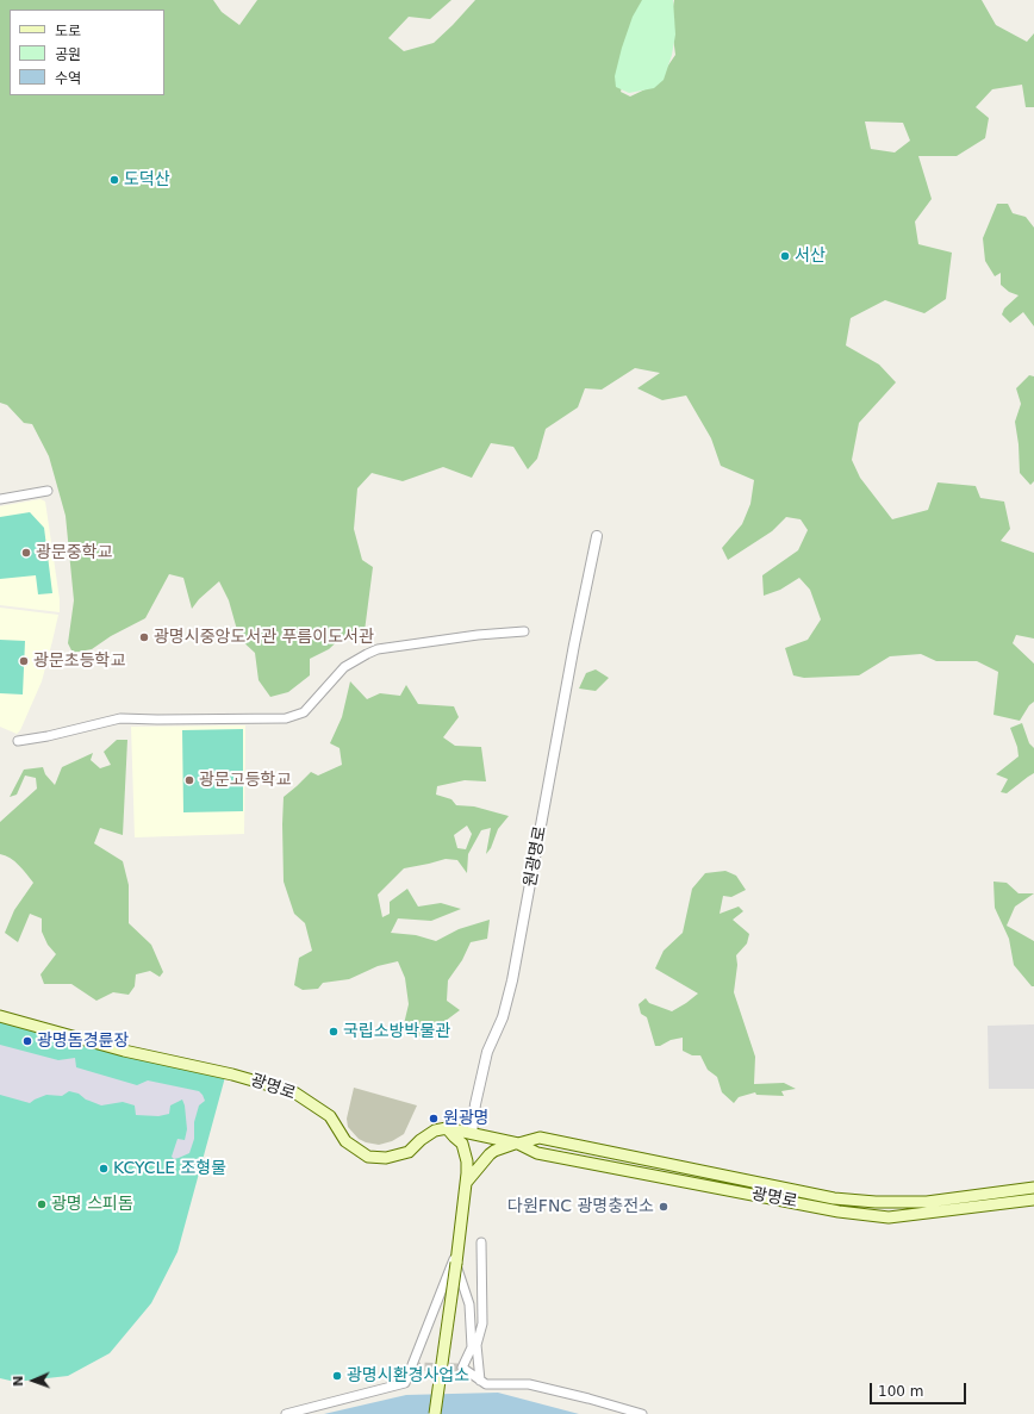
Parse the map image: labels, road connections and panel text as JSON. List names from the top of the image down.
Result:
{
  "streets": {
    "main road": ["원광명로", "광명로"]
  },
  "crossings": [
    ["원광명로", "광명로"]
  ],
  "places": [
    "도덕산",
    "서산",
    "광문중학교",
    "광명시중앙도서관 푸름이도서관",
    "광문초등학교",
    "광문고등학교",
    "국립소방박물관",
    "광명돔경륜장",
    "원광명",
    "KCYCLE 조형물",
    "광명 스피돔",
    "다원FNC 광명충전소",
    "광명시환경사업소"
  ],
  "legend": ["도로", "공원", "수역"],
  "scale_bar": "100 m",
  "north": "left"
}
